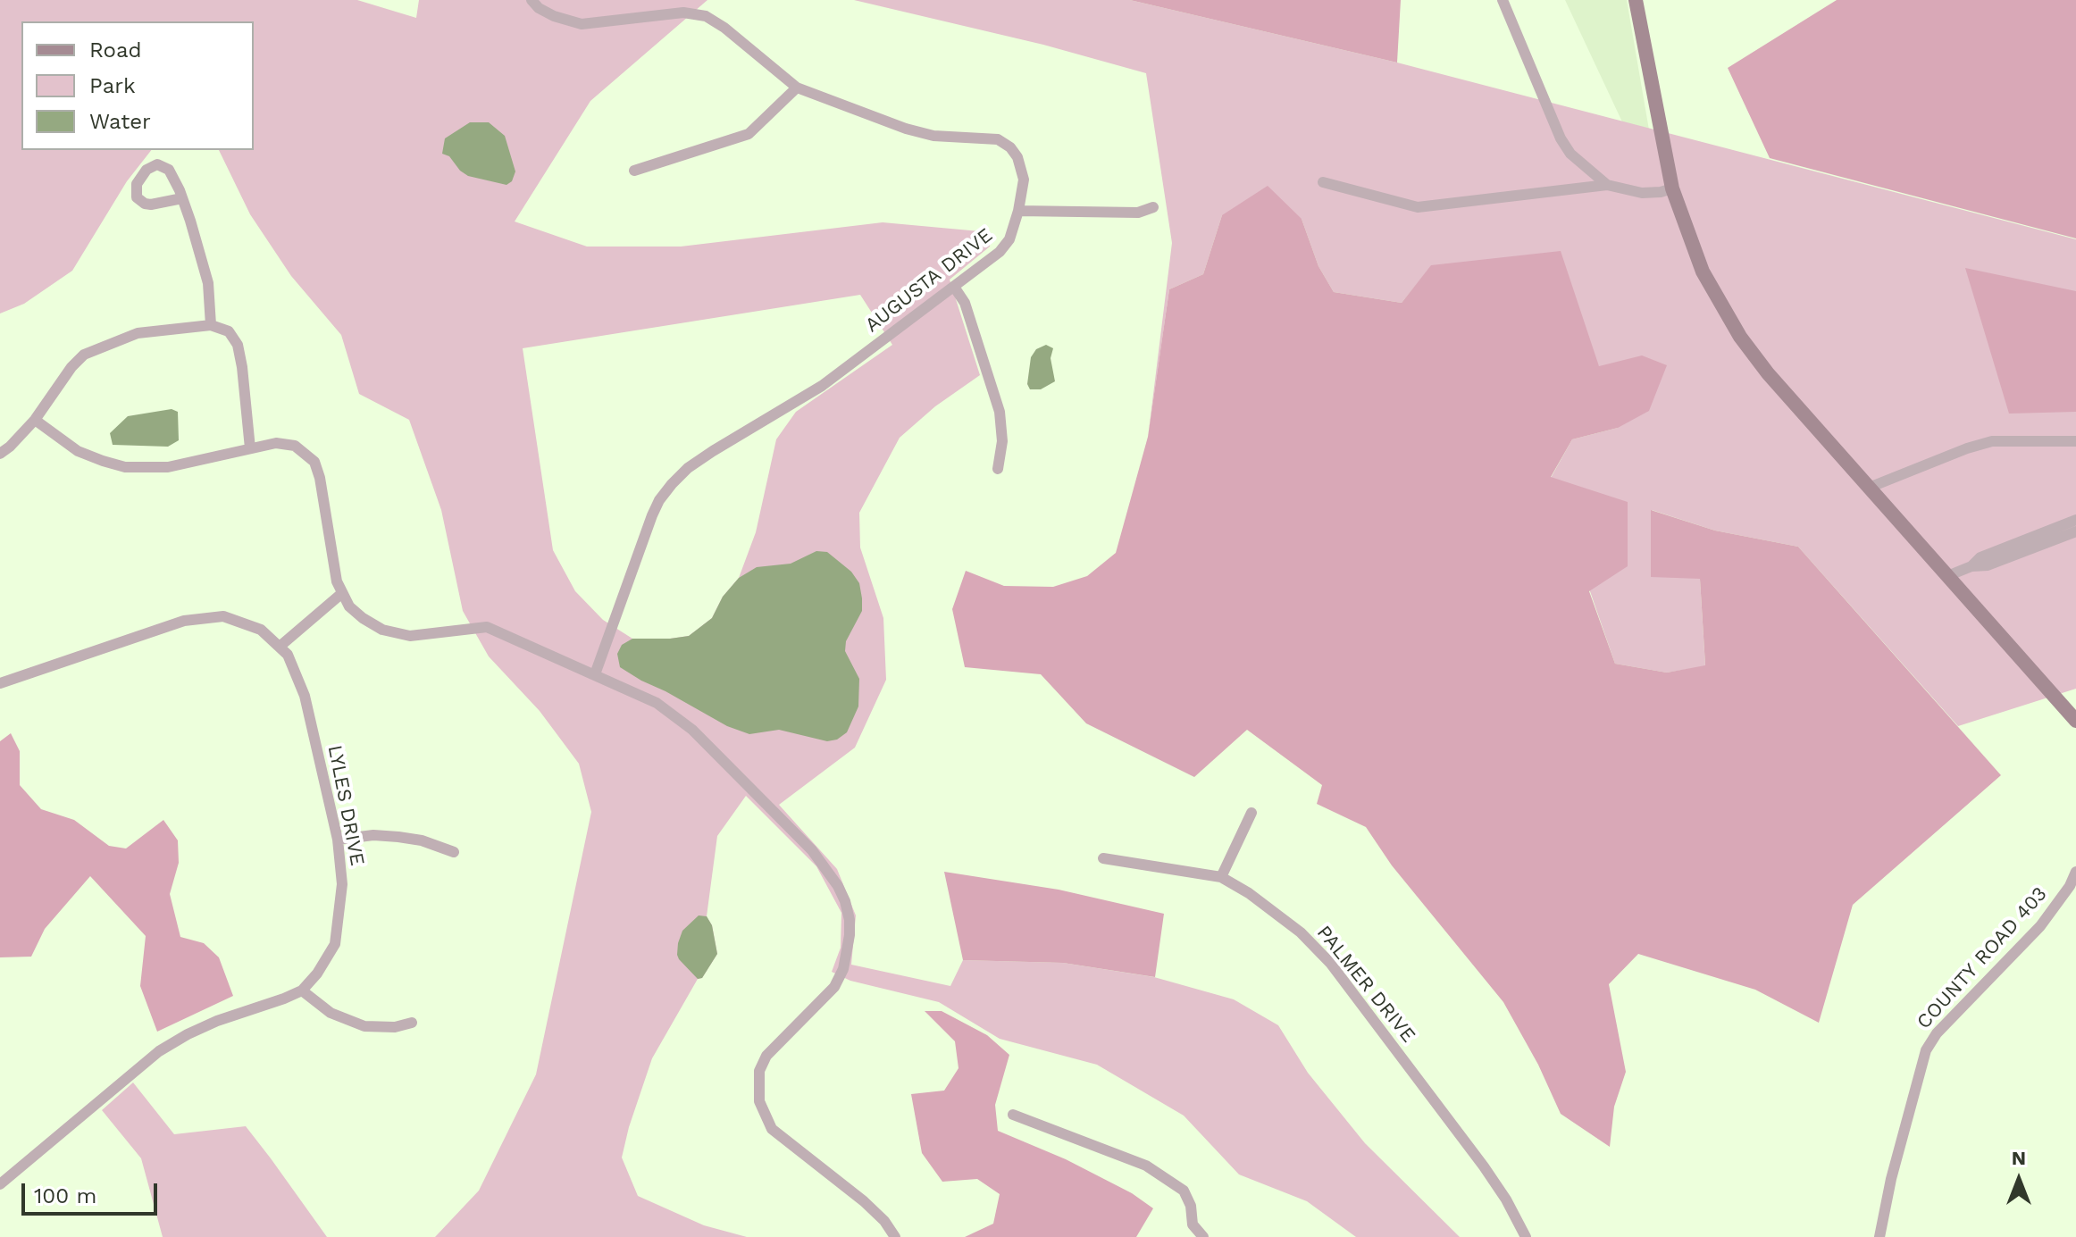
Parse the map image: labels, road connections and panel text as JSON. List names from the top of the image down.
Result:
{
  "streets": {
    "street": [
      "AUGUSTA DRIVE",
      "LYLES DRIVE",
      "COUNTY ROAD 403",
      "PALMER DRIVE"
    ]
  },
  "legend": ["Road", "Park", "Water"],
  "scale_bar": "100 m",
  "north": "top"
}
